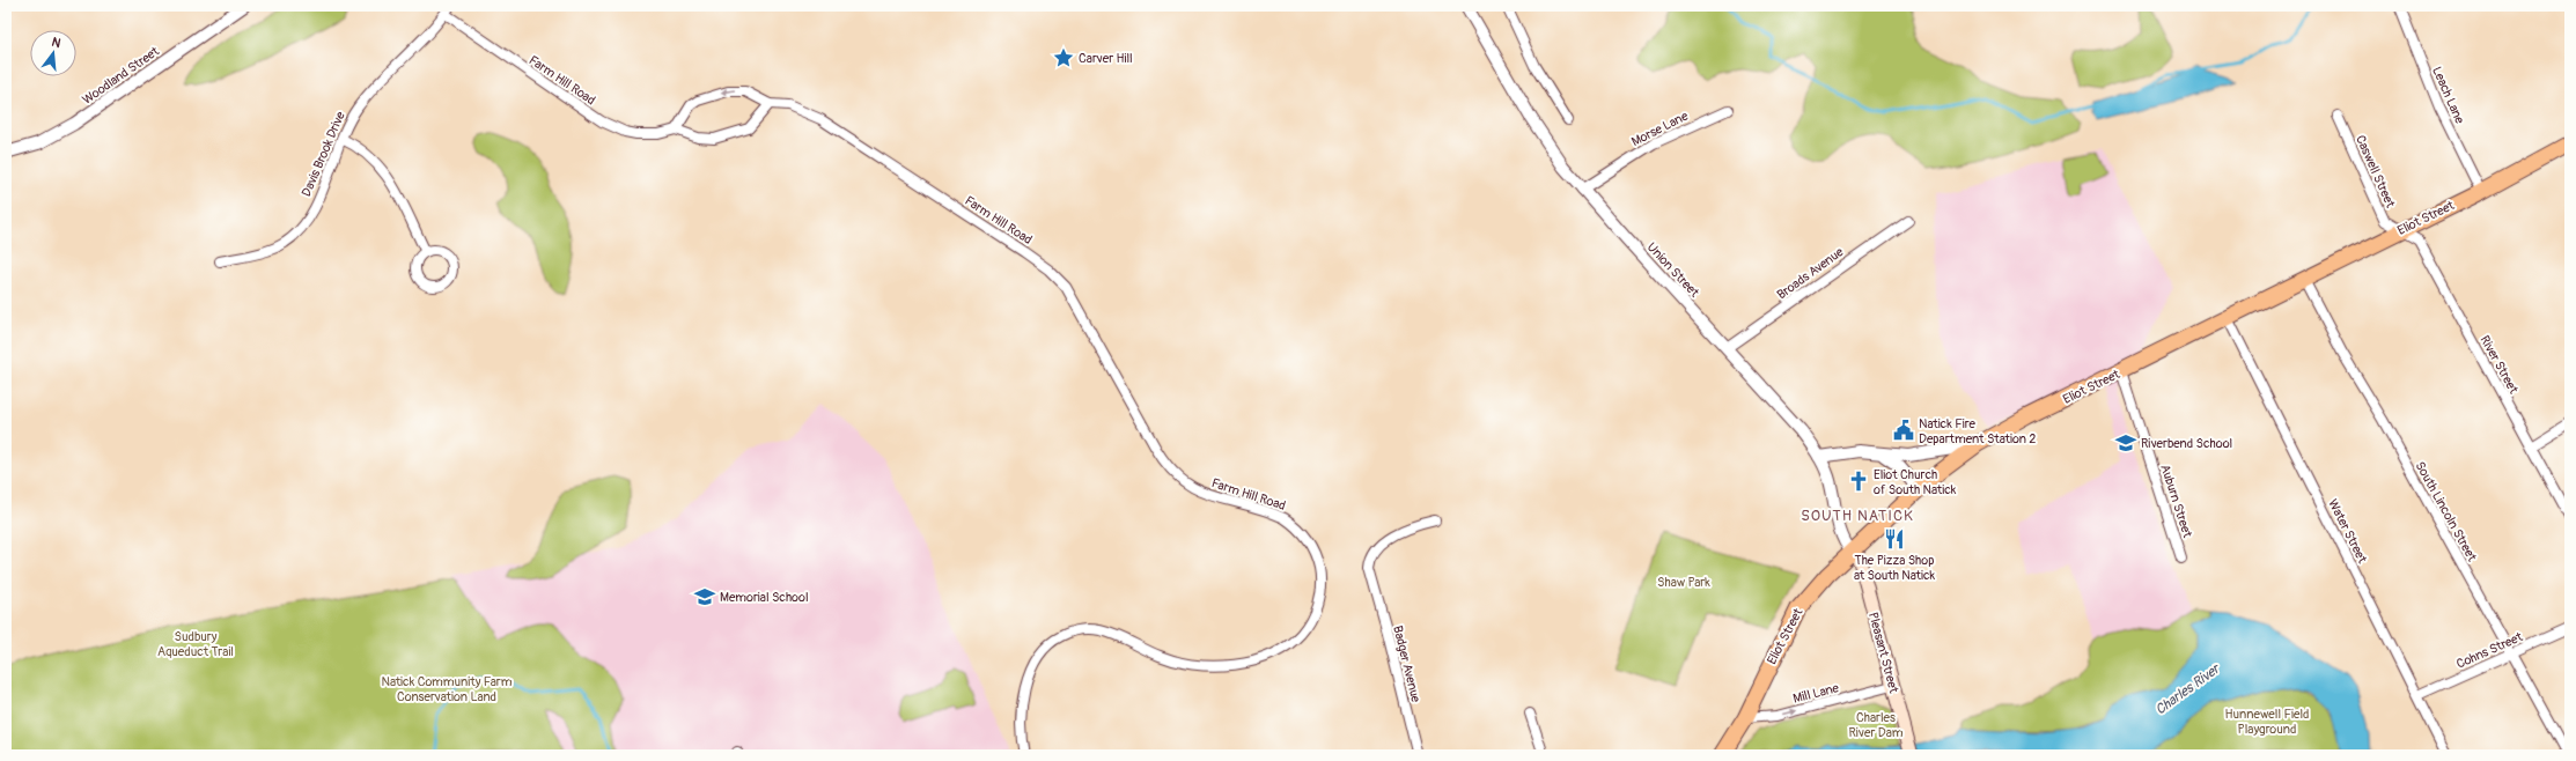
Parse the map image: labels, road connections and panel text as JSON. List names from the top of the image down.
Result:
{
  "streets": {
    "main road": ["Eliot Street", "Pleasant Street"],
    "street": [
      "Woodland Street",
      "Farm Hill Road",
      "Leach Lane",
      "Morse Lane",
      "Davis Brook Drive",
      "Caswell Street",
      "Union Street",
      "Broads Avenue",
      "River Street",
      "Auburn Street",
      "South Lincoln Street",
      "Water Street",
      "Cohns Street",
      "Badger Avenue",
      "Mill Lane"
    ]
  },
  "crossings": [
    ["Farm Hill Road", "Davis Brook Drive"],
    ["Leach Lane", "Eliot Street"],
    ["Morse Lane", "Union Street"],
    ["Caswell Street", "Eliot Street"],
    ["Caswell Street", "River Street"],
    ["Eliot Street", "Union Street"],
    ["Eliot Street", "River Street"],
    ["Eliot Street", "Auburn Street"],
    ["Eliot Street", "South Lincoln Street"],
    ["Eliot Street", "Water Street"],
    ["Eliot Street", "Pleasant Street"],
    ["Eliot Street", "Mill Lane"],
    ["Union Street", "Broads Avenue"],
    ["Union Street", "Pleasant Street"],
    ["South Lincoln Street", "Cohns Street"],
    ["Water Street", "Cohns Street"],
    ["Pleasant Street", "Mill Lane"]
  ],
  "one_way": ["Mill Lane"],
  "districts": ["SOUTH NATICK"],
  "water": ["Charles River"],
  "parks": [
    "Shaw Park",
    "Sudbury Aqueduct Trail",
    "Natick Community Farm Conservation Land",
    "Hunnewell Field Playground",
    "Charles River Dam"
  ],
  "places": {
    "place": ["Carver Hill"],
    "public building": ["Natick Fire Department Station 2"],
    "school or university": ["Riverbend School", "Memorial School"],
    "church": ["Eliot Church of South Natick"],
    "restaurant": ["The Pizza Shop at South Natick"]
  },
  "north": "top"
}
